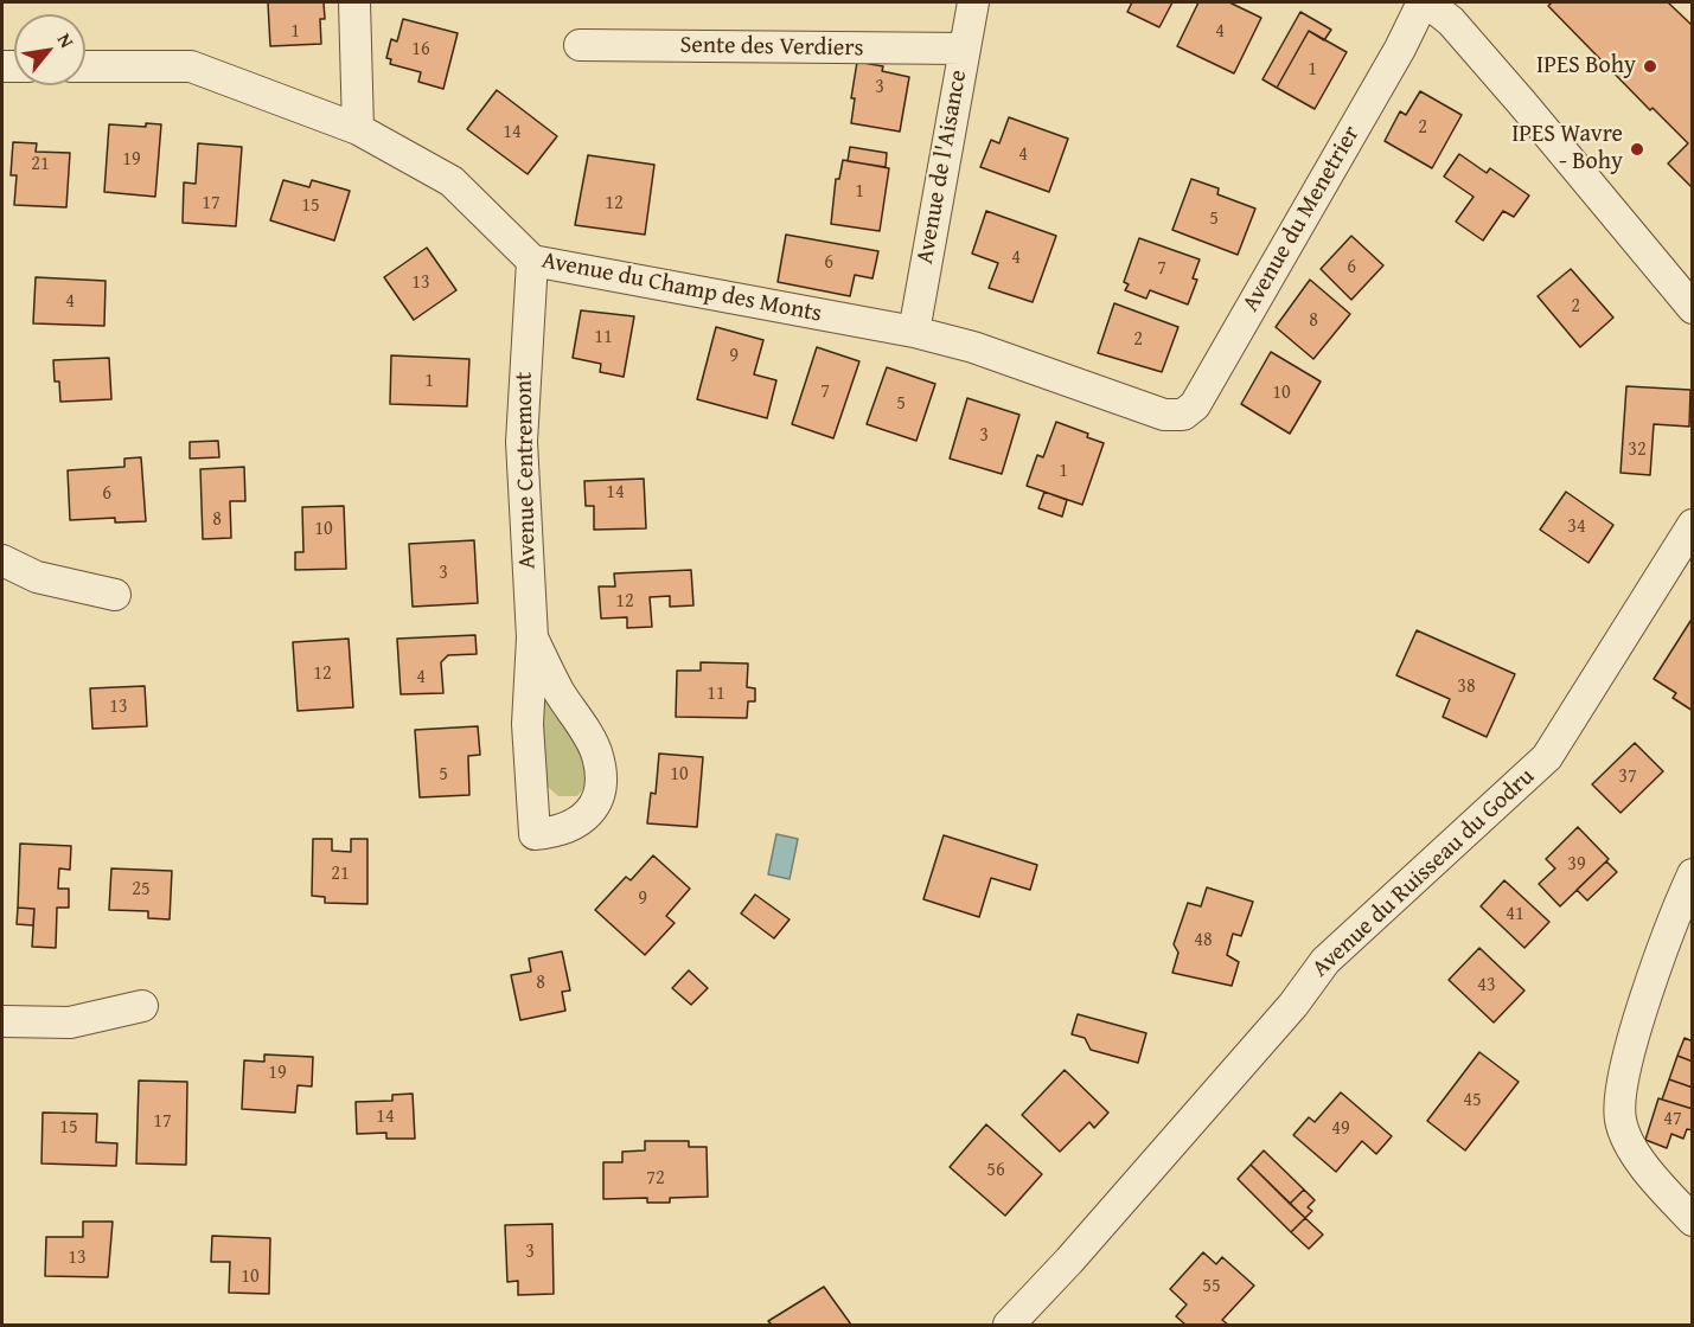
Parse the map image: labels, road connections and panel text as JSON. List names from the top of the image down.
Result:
{
  "streets": {
    "street": [
      "Sente des Verdiers",
      "Avenue de l'Aisance",
      "Avenue du Menetrier",
      "Avenue du Champ des Monts",
      "Avenue Centremont",
      "Avenue du Ruisseau du Godru"
    ]
  },
  "crossings": [
    ["Sente des Verdiers", "Avenue de l'Aisance"],
    ["Avenue de l'Aisance", "Avenue du Champ des Monts"],
    ["Avenue du Menetrier", "Avenue du Champ des Monts"],
    ["Avenue du Champ des Monts", "Avenue Centremont"]
  ],
  "places": ["IPES Bohy", "IPES Wavre - Bohy"],
  "house_numbers": [
    "1",
    "4",
    "16",
    "1",
    "3",
    "2",
    "14",
    "4",
    "19",
    "21",
    "1",
    "17",
    "12",
    "15",
    "5",
    "4",
    "6",
    "6",
    "7",
    "13",
    "4",
    "2",
    "8",
    "11",
    "2",
    "9",
    "1",
    "7",
    "10",
    "5",
    "3",
    "32",
    "1",
    "14",
    "6",
    "8",
    "34",
    "10",
    "3",
    "12",
    "12",
    "4",
    "38",
    "11",
    "13",
    "5",
    "10",
    "37",
    "39",
    "21",
    "25",
    "9",
    "41",
    "48",
    "8",
    "43",
    "19",
    "45",
    "14",
    "47",
    "17",
    "15",
    "49",
    "56",
    "72",
    "3",
    "13",
    "10",
    "55"
  ],
  "north": "top right"
}
